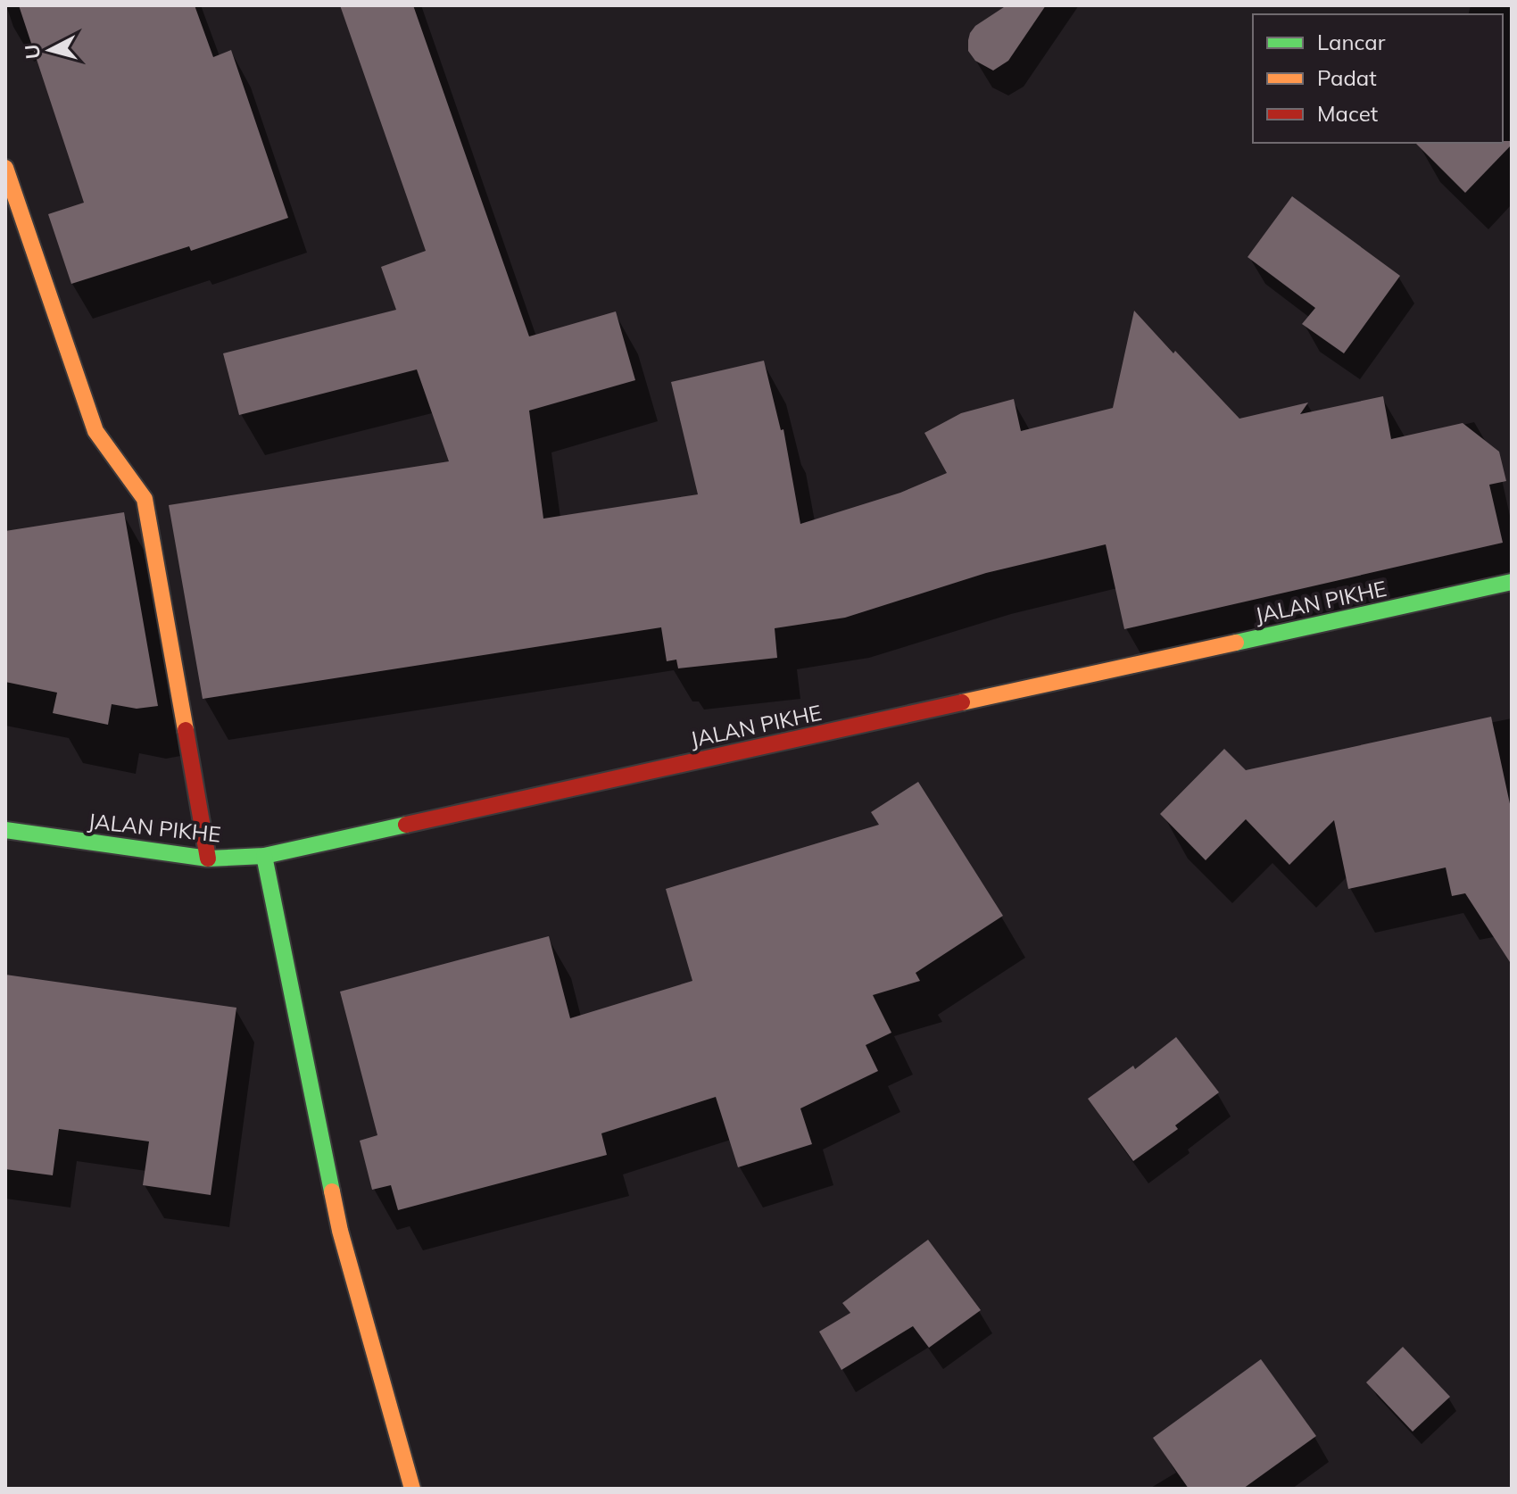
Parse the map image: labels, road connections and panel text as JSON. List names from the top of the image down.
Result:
{
  "streets": {
    "main road": ["JALAN PIKHE"]
  },
  "legend": ["Lancar", "Padat", "Macet"],
  "north": "left"
}
